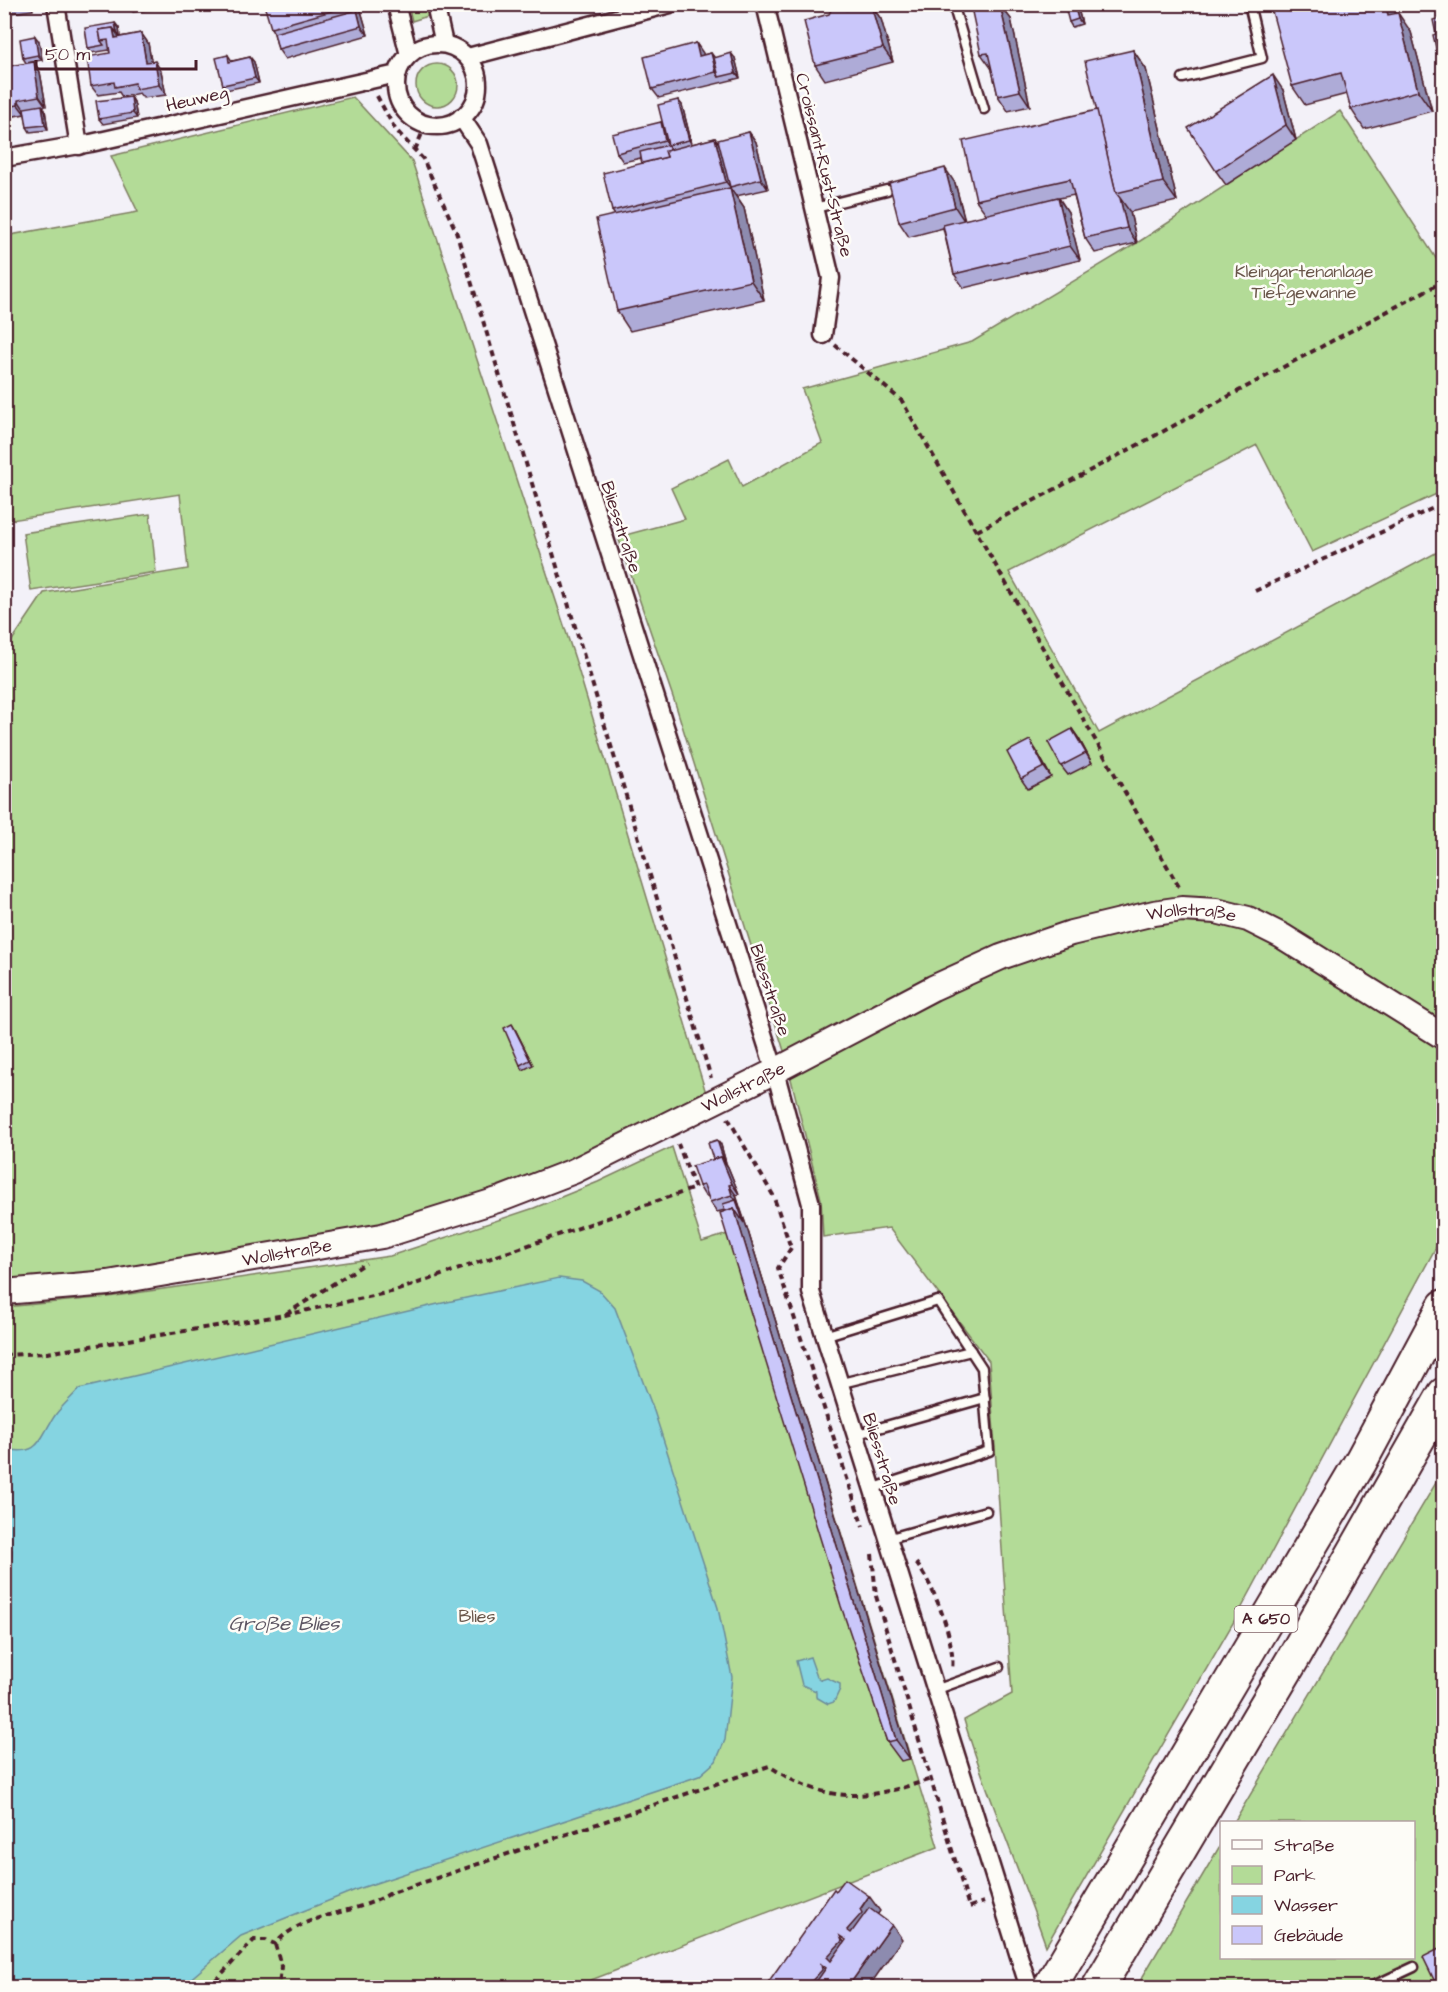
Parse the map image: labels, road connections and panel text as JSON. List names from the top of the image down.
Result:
{
  "streets": {
    "highway": ["A 650"],
    "street": [
      "Heuweg",
      "Croissant-Rust-Straße",
      "Bliesstraße",
      "Wollstraße"
    ]
  },
  "crossings": [
    ["Heuweg", "Bliesstraße"],
    ["Bliesstraße", "Wollstraße"]
  ],
  "water": ["Große Blies"],
  "parks": ["Kleingartenanlage Tiefgewanne", "Blies"],
  "legend": [
    "Straße",
    "Park",
    "Wasser",
    "Gebäude"
  ],
  "scale_bar": "50 m"
}
